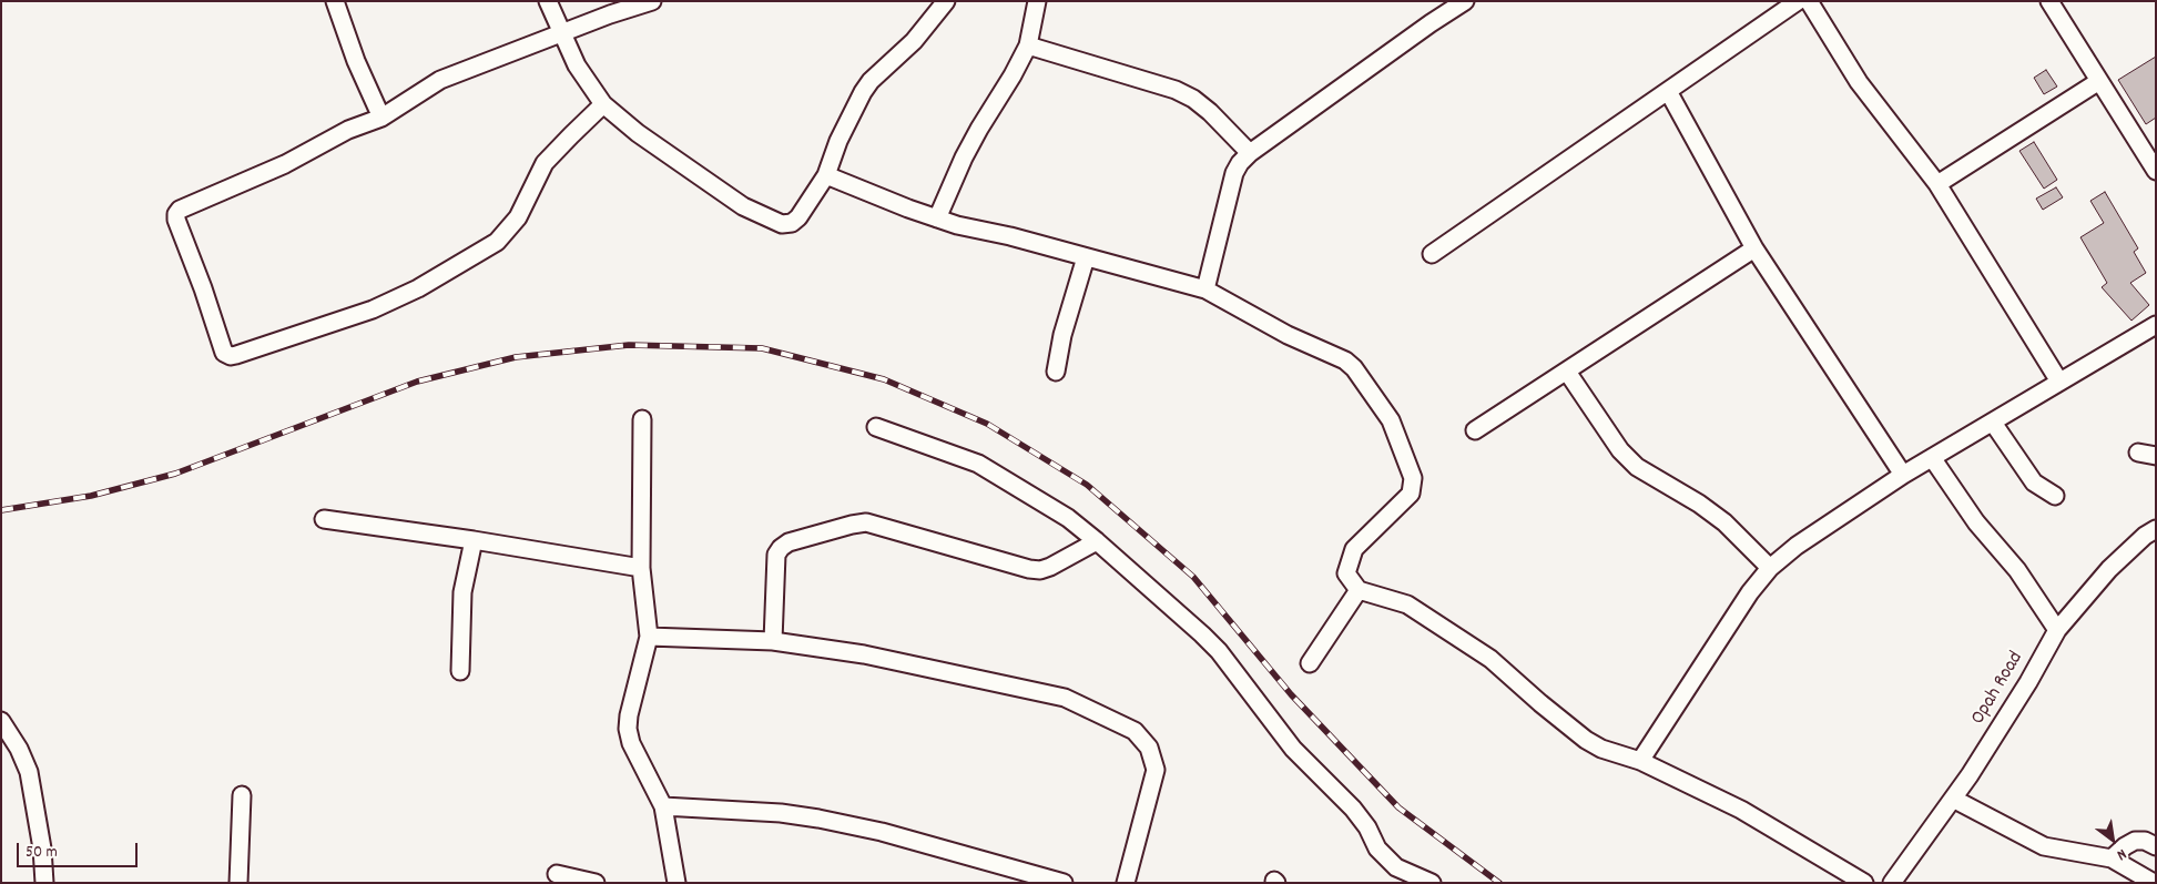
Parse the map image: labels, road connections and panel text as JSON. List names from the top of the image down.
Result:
{
  "streets": {
    "street": ["Opah Road"]
  },
  "scale_bar": "50 m",
  "north": "bottom right"
}
